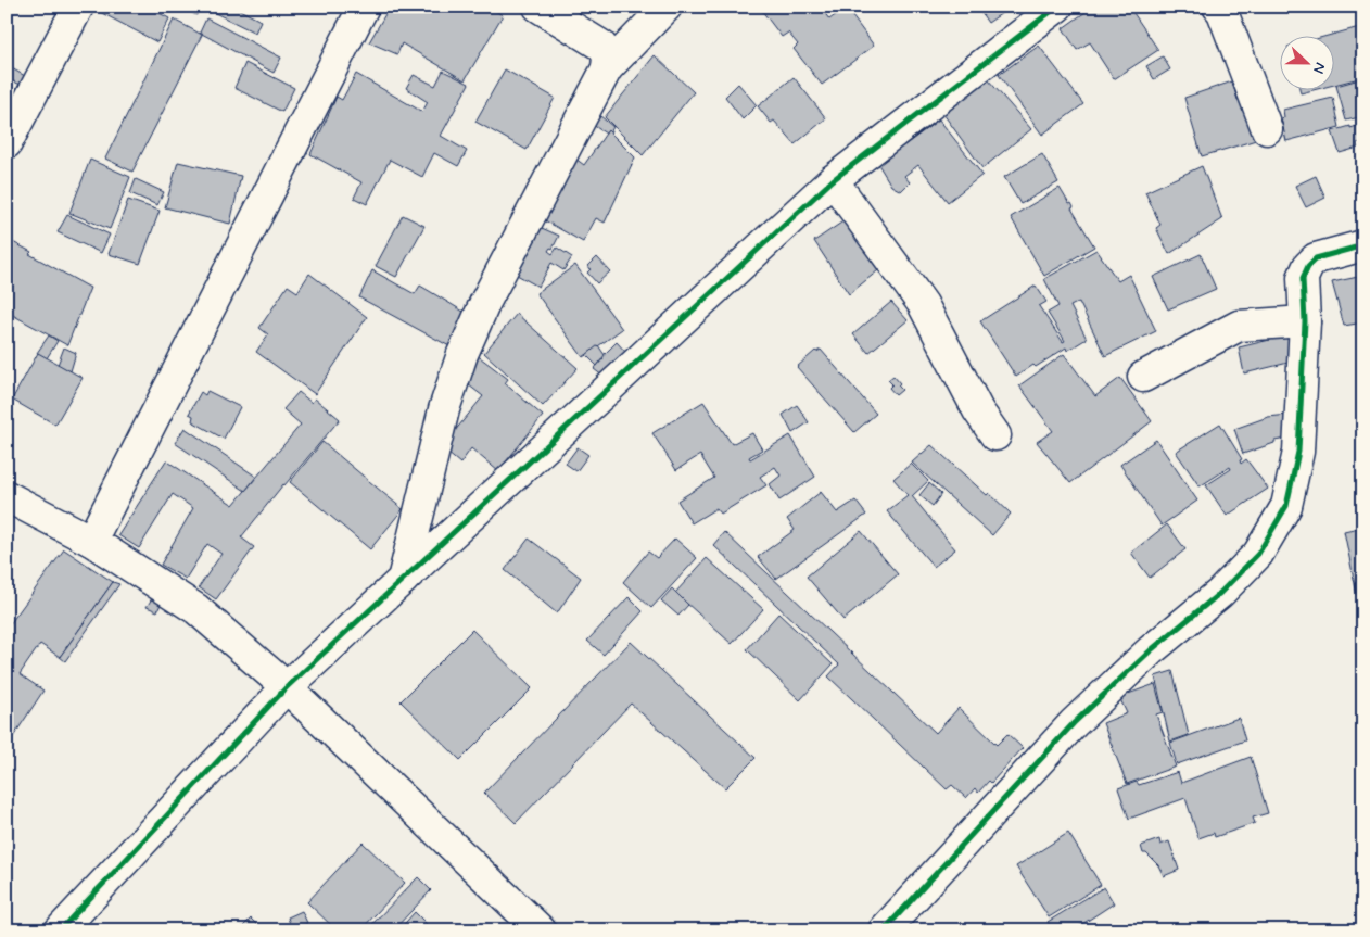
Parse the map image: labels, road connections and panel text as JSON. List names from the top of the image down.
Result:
{
  "north": "right"
}
